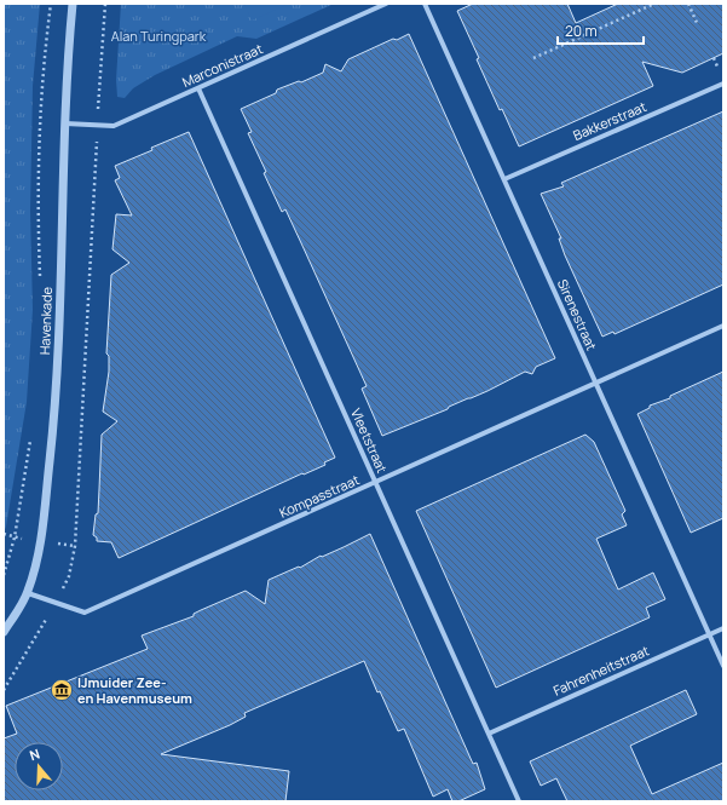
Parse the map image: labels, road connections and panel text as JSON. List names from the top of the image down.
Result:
{
  "streets": {
    "street": [
      "Marconistraat",
      "Bakkerstraat",
      "Sirenestraat",
      "Havenkade",
      "Vleetstraat",
      "Kompasstraat",
      "Fahrenheitstraat"
    ]
  },
  "crossings": [
    ["Marconistraat", "Havenkade"],
    ["Marconistraat", "Vleetstraat"],
    ["Bakkerstraat", "Sirenestraat"],
    ["Sirenestraat", "Kompasstraat"],
    ["Sirenestraat", "Fahrenheitstraat"],
    ["Havenkade", "Kompasstraat"],
    ["Vleetstraat", "Kompasstraat"],
    ["Vleetstraat", "Fahrenheitstraat"]
  ],
  "parks": ["Alan Turingpark"],
  "places": {
    "museum": ["IJmuider Zee- en Havenmuseum"]
  },
  "scale_bar": "20 m",
  "north": "top"
}
